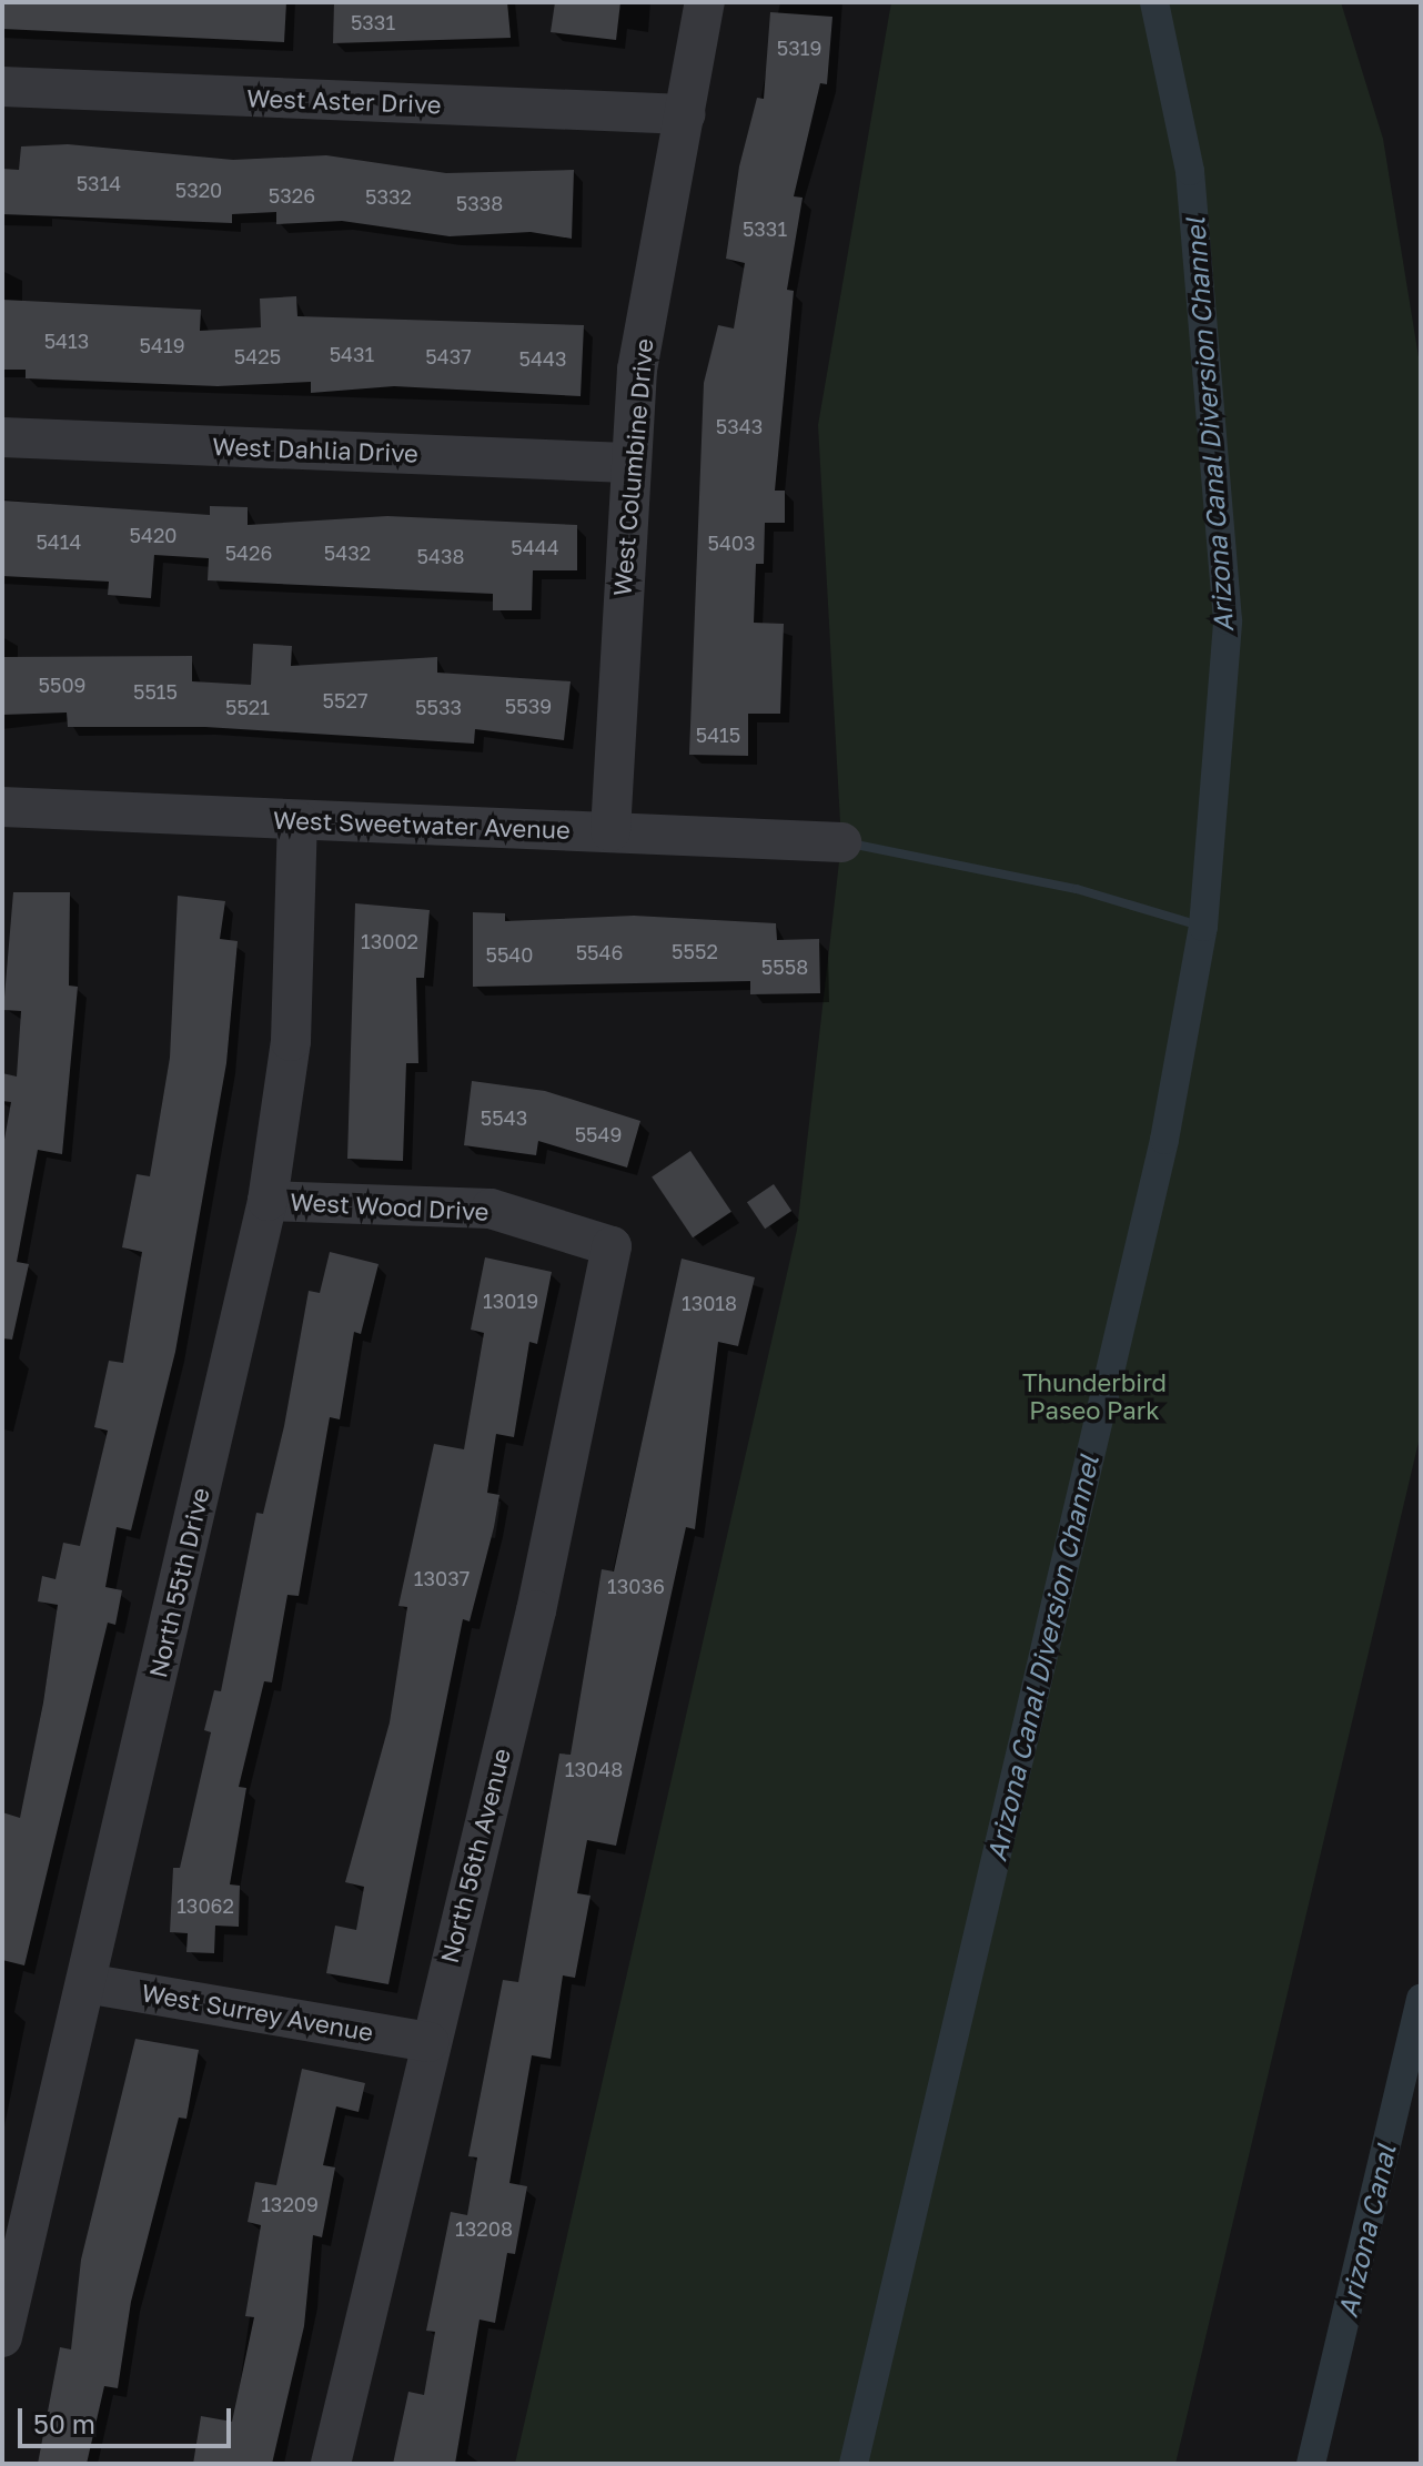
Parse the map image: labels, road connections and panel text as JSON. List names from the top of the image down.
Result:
{
  "streets": {
    "street": [
      "West Aster Drive",
      "West Dahlia Drive",
      "West Columbine Drive",
      "West Sweetwater Avenue",
      "West Wood Drive",
      "North 55th Drive",
      "North 56th Avenue",
      "West Surrey Avenue"
    ]
  },
  "crossings": [
    ["West Aster Drive", "West Columbine Drive"],
    ["West Dahlia Drive", "West Columbine Drive"],
    ["West Columbine Drive", "West Sweetwater Avenue"],
    ["West Sweetwater Avenue", "North 55th Drive"],
    ["West Wood Drive", "North 55th Drive"],
    ["West Wood Drive", "North 56th Avenue"],
    ["North 55th Drive", "West Surrey Avenue"],
    ["North 56th Avenue", "West Surrey Avenue"]
  ],
  "water": ["Arizona Canal Diversion Channel", "Arizona Canal"],
  "parks": ["Thunderbird Paseo Park"],
  "house_numbers": [
    "5331",
    "5319",
    "5314",
    "5320",
    "5326",
    "5332",
    "5338",
    "5331",
    "5413",
    "5419",
    "5431",
    "5425",
    "5437",
    "5443",
    "5343",
    "5420",
    "5414",
    "5403",
    "5444",
    "5426",
    "5432",
    "5438",
    "5509",
    "5515",
    "5527",
    "5539",
    "5521",
    "5533",
    "5415",
    "13002",
    "5552",
    "5546",
    "5540",
    "5558",
    "5543",
    "5549",
    "13019",
    "13018",
    "13037",
    "13036",
    "13048",
    "13062",
    "13209",
    "13208"
  ],
  "scale_bar": "50 m"
}
